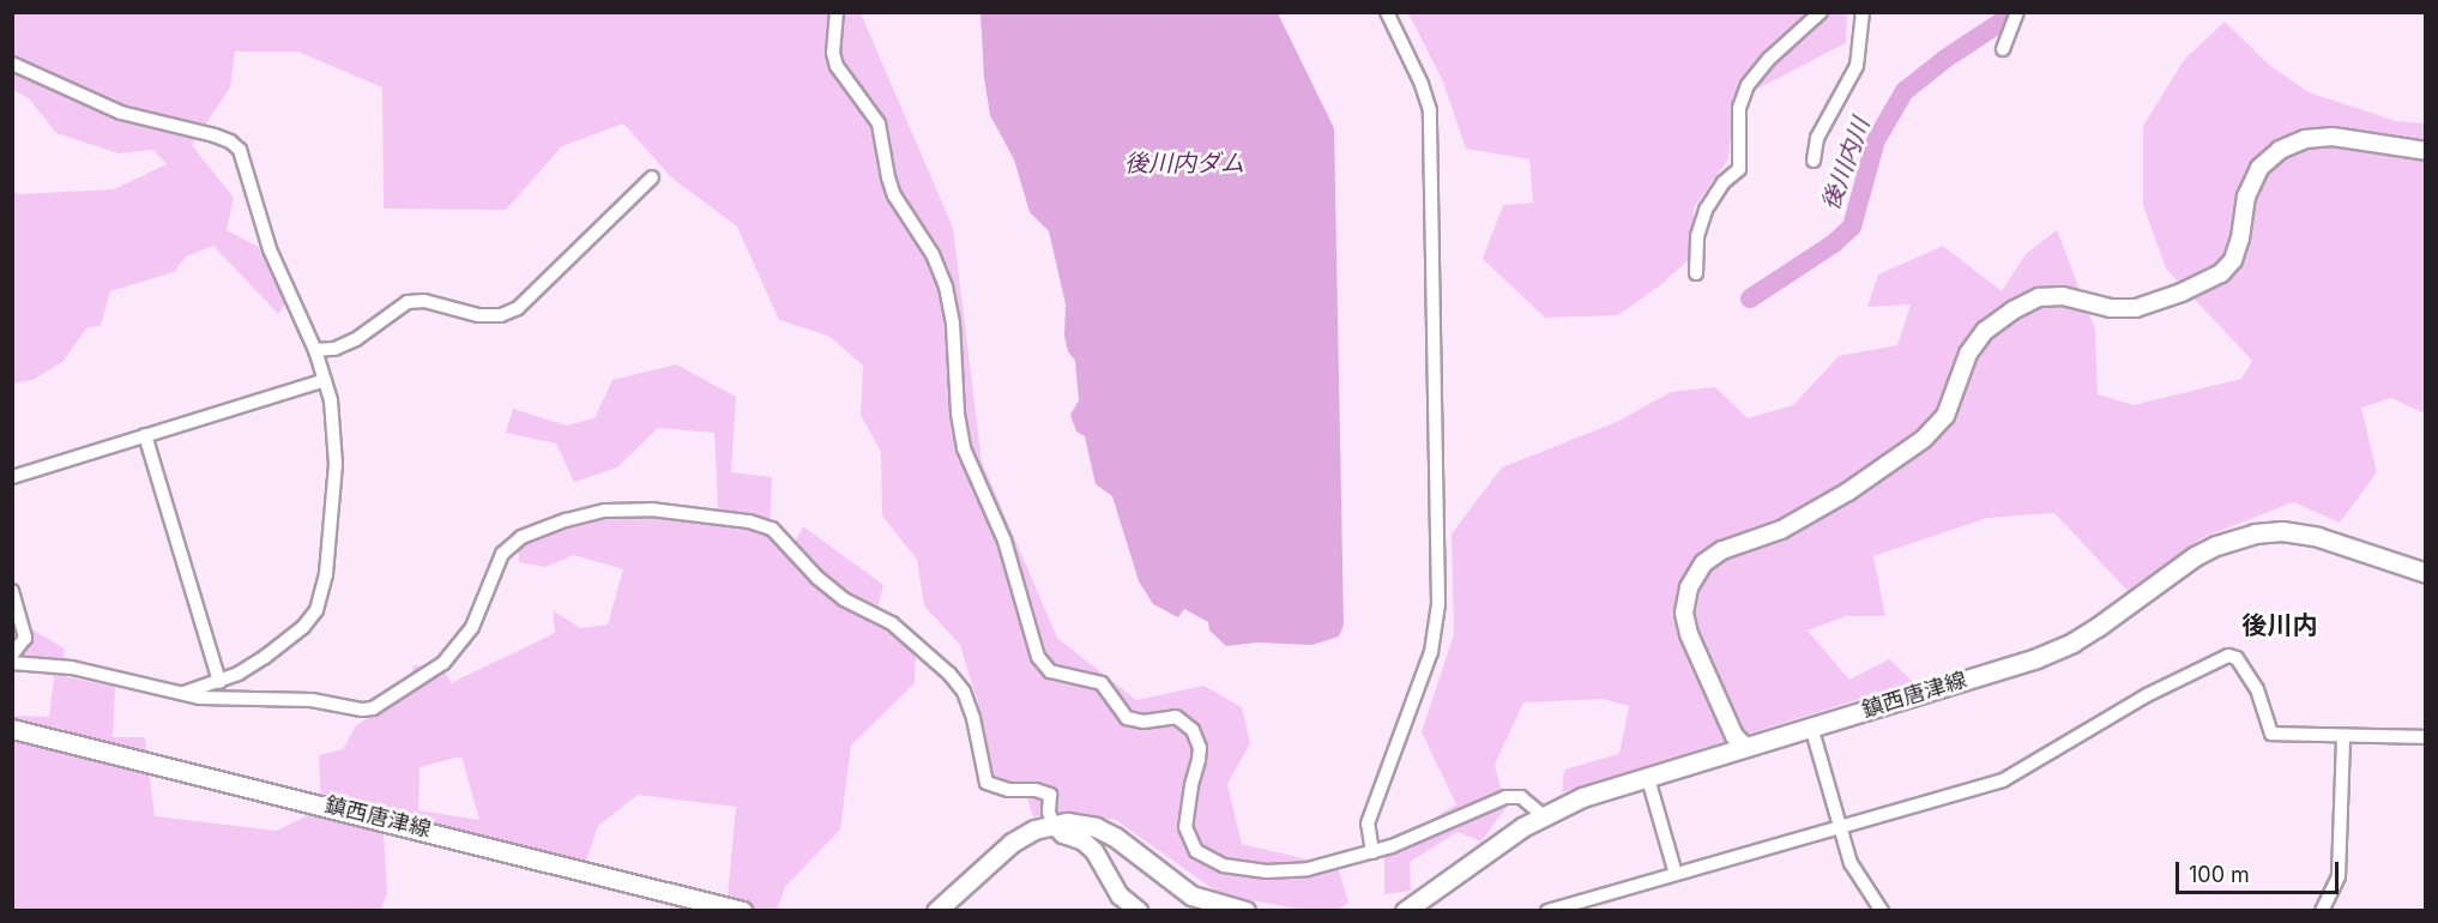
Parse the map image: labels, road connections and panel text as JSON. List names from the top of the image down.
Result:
{
  "streets": {
    "main road": ["鎮西唐津線"]
  },
  "districts": ["後川内"],
  "water": ["後川内ダム", "後川内川"],
  "scale_bar": "100 m"
}
